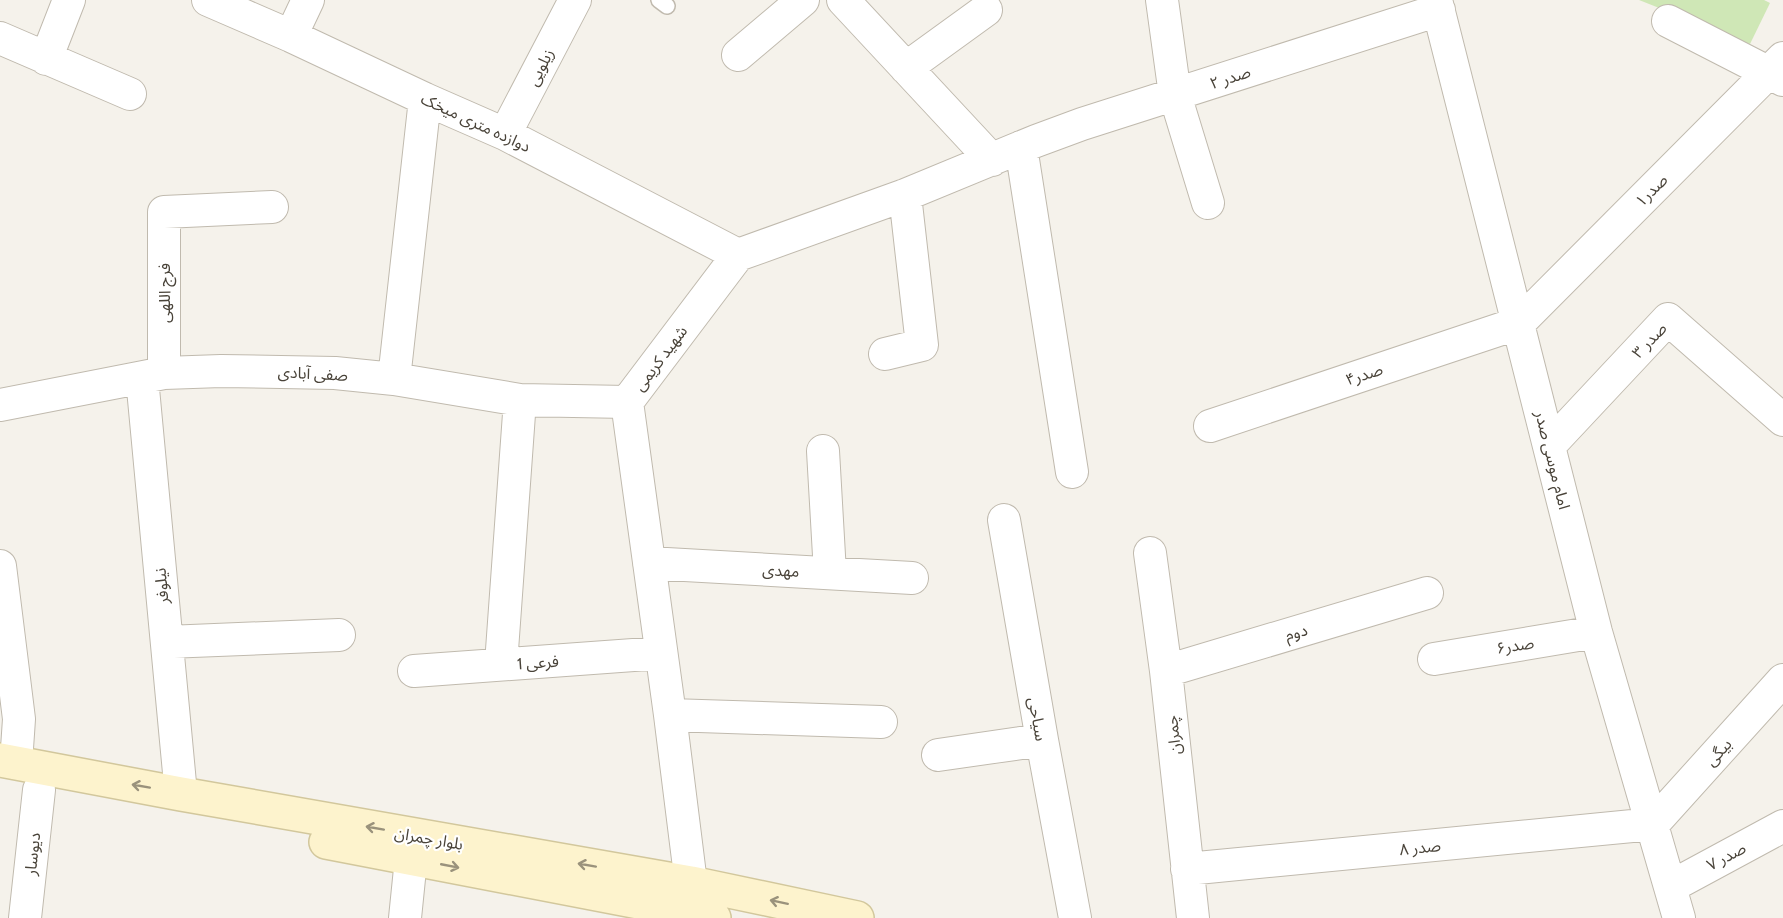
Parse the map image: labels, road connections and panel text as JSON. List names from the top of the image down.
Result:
{
  "streets": {
    "main road": ["بلوار چمران"],
    "street": [
      "زیلویی",
      "صدر ۲",
      "دوازده متری میخک",
      "صدر۱",
      "فرج اللهی",
      "صدر ۳",
      "شهید کریمی",
      "صفی آبادی",
      "صدر۴",
      "امام موسی صدر",
      "مهدی",
      "نیلوفر",
      "دوم",
      "صدر۶",
      "فرعی 1",
      "سیاحی",
      "چمران",
      "بیگی",
      "صدر ۸",
      "دیوسار",
      "صدر ۷"
    ]
  },
  "crossings": [
    ["زیلویی", "دوازده متری میخک"],
    ["صدر ۲", "امام موسی صدر"],
    ["دوازده متری میخک", "شهید کریمی"],
    ["صدر۱", "صدر۴"],
    ["صدر۱", "امام موسی صدر"],
    ["فرج اللهی", "صفی آبادی"],
    ["فرج اللهی", "نیلوفر"],
    ["صدر ۳", "امام موسی صدر"],
    ["شهید کریمی", "صفی آبادی"],
    ["شهید کریمی", "مهدی"],
    ["شهید کریمی", "فرعی 1"],
    ["شهید کریمی", "بلوار چمران"],
    ["صفی آبادی", "نیلوفر"],
    ["صدر۴", "امام موسی صدر"],
    ["امام موسی صدر", "صدر۶"],
    ["امام موسی صدر", "بیگی"],
    ["امام موسی صدر", "صدر ۸"],
    ["امام موسی صدر", "صدر ۷"],
    ["نیلوفر", "بلوار چمران"],
    ["دوم", "چمران"],
    ["چمران", "صدر ۸"],
    ["بیگی", "صدر ۸"],
    ["بلوار چمران", "دیوسار"]
  ]
}
